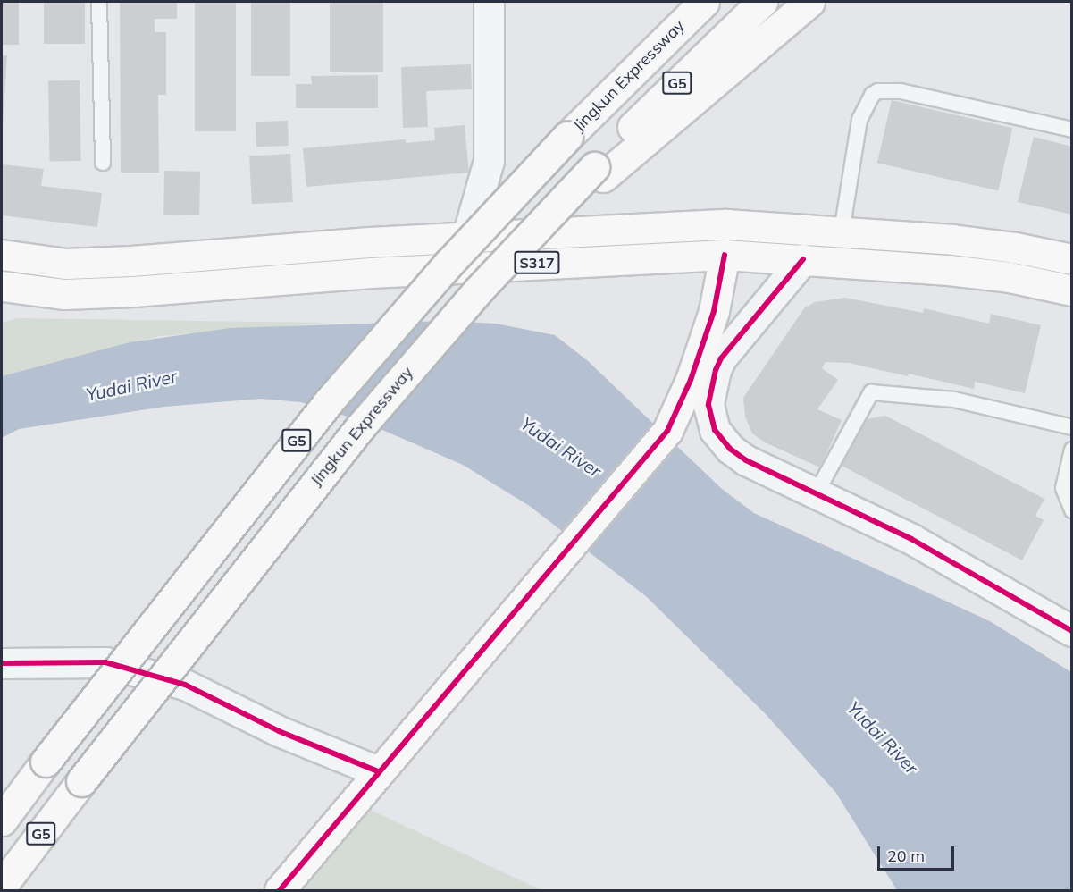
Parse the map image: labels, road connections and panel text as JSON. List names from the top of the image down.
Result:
{
  "streets": {
    "main road": ["Jingkun Expressway", "G5", "S317"]
  },
  "crossings": [
    ["Jingkun Expressway", "G5"]
  ],
  "water": ["Yudai River"],
  "scale_bar": "20 m"
}
